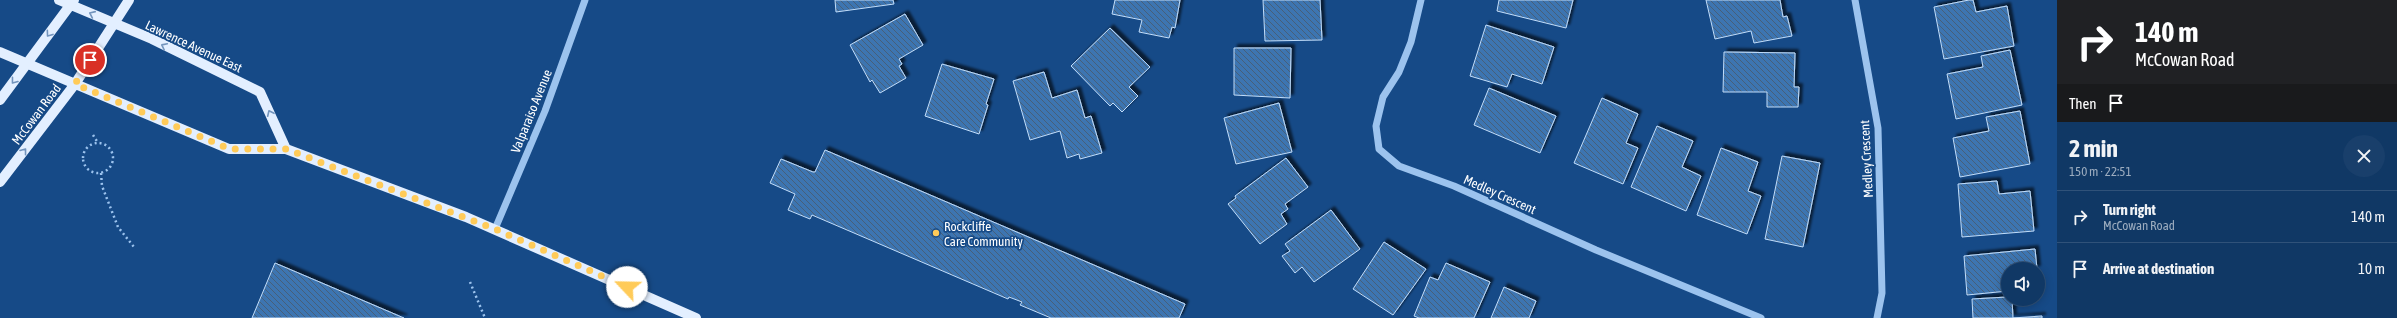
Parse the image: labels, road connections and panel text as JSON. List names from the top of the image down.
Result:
{
  "streets": {
    "main road": ["Lawrence Avenue East", "McCowan Road"],
    "street": ["Valparaiso Avenue", "Medley Crescent"]
  },
  "crossings": [
    ["Lawrence Avenue East", "McCowan Road"]
  ],
  "places": ["Rockcliffe Care Community"],
  "page": {
    "turn": ["140 m", "McCowan Road"],
    "then": "Then",
    "heading": ["2 min", "150 m · 22:51"],
    "list": [
      {
        "name": "Turn right",
        "note": "McCowan Road",
        "value": "140 m"
      },
      {
        "name": "Arrive at destination",
        "value": "10 m"
      }
    ]
  }
}
